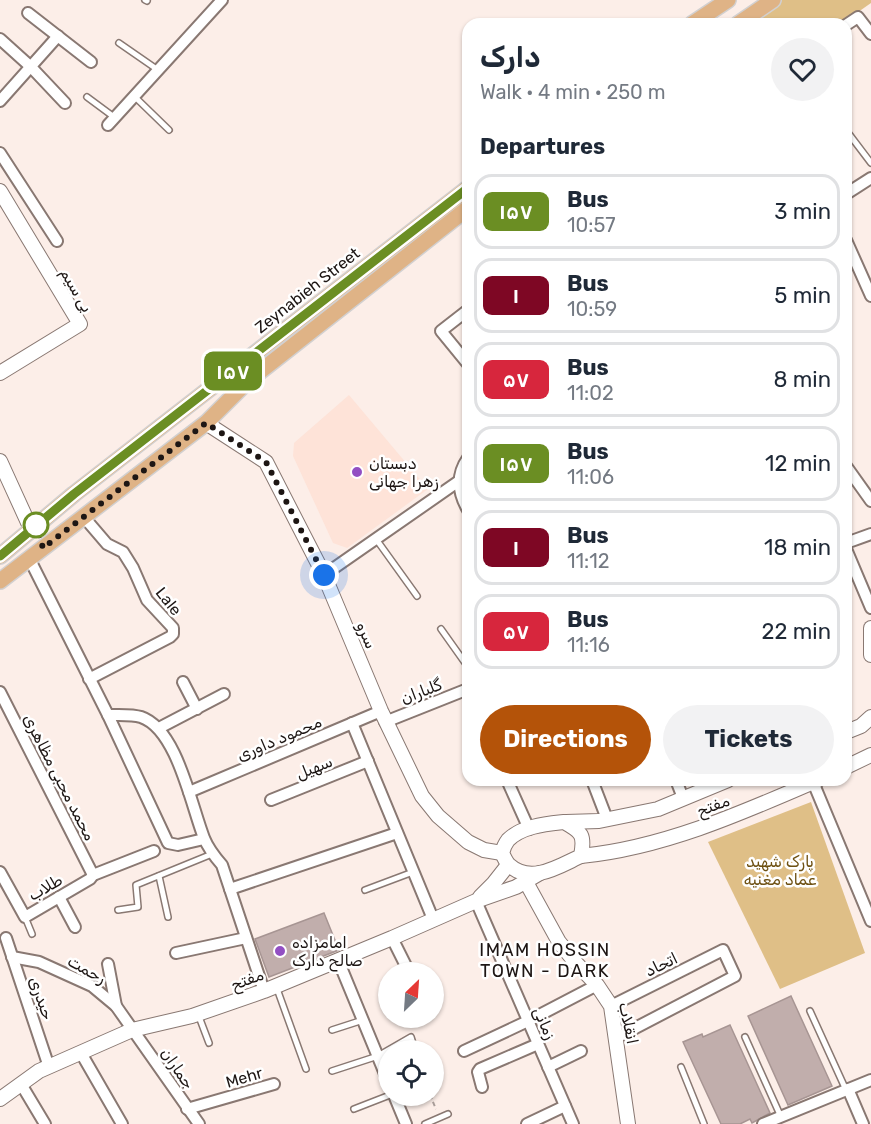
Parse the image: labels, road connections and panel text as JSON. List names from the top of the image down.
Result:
{
  "streets": {
    "main road": ["Zeynabieh Street"],
    "street": [
      "بی سیم",
      "Lale",
      "سرو",
      "گلباران",
      "محمود داوری",
      "سهیل",
      "محمد محبی مظاهری",
      "مفتح",
      "طلاب",
      "اتحاد",
      "رحمت",
      "حیدری",
      "زمانی",
      "انقلاب",
      "جماران",
      "Mehr"
    ]
  },
  "crossings": [
    ["سرو", "گلباران"],
    ["سرو", "محمود داوری"],
    ["سرو", "مفتح"],
    ["گلباران", "محمود داوری"],
    ["محمد محبی مظاهری", "طلاب"],
    ["مفتح", "رحمت"],
    ["مفتح", "حیدری"],
    ["مفتح", "زمانی"],
    ["مفتح", "انقلاب"],
    ["مفتح", "جماران"],
    ["اتحاد", "انقلاب"],
    ["رحمت", "حیدری"],
    ["رحمت", "جماران"],
    ["جماران", "Mehr"]
  ],
  "districts": ["IMAM HOSSIN TOWN - DARK"],
  "parks": ["پارک شهید عماد مغنیه"],
  "places": ["دبستان زهرا جهانی", "امامزاده صالح دارک"],
  "lines": ["bus line ۱۵۷"],
  "north": "top right",
  "page": {
    "on_map": "۱۵۷",
    "heading": [
      ["دارک", "Walk · 4 min · 250 m"],
      "Departures"
    ],
    "list": [
      {
        "mark": "۱۵۷",
        "name": "Bus",
        "note": "10:57",
        "value": "3 min"
      },
      {
        "mark": "۱",
        "name": "Bus",
        "note": "10:59",
        "value": "5 min"
      },
      {
        "mark": "۵۷",
        "name": "Bus",
        "note": "11:02",
        "value": "8 min"
      },
      {
        "mark": "۱۵۷",
        "name": "Bus",
        "note": "11:06",
        "value": "12 min"
      },
      {
        "mark": "۱",
        "name": "Bus",
        "note": "11:12",
        "value": "18 min"
      },
      {
        "mark": "۵۷",
        "name": "Bus",
        "note": "11:16",
        "value": "22 min"
      }
    ],
    "buttons": ["Directions", "Tickets"]
  }
}
